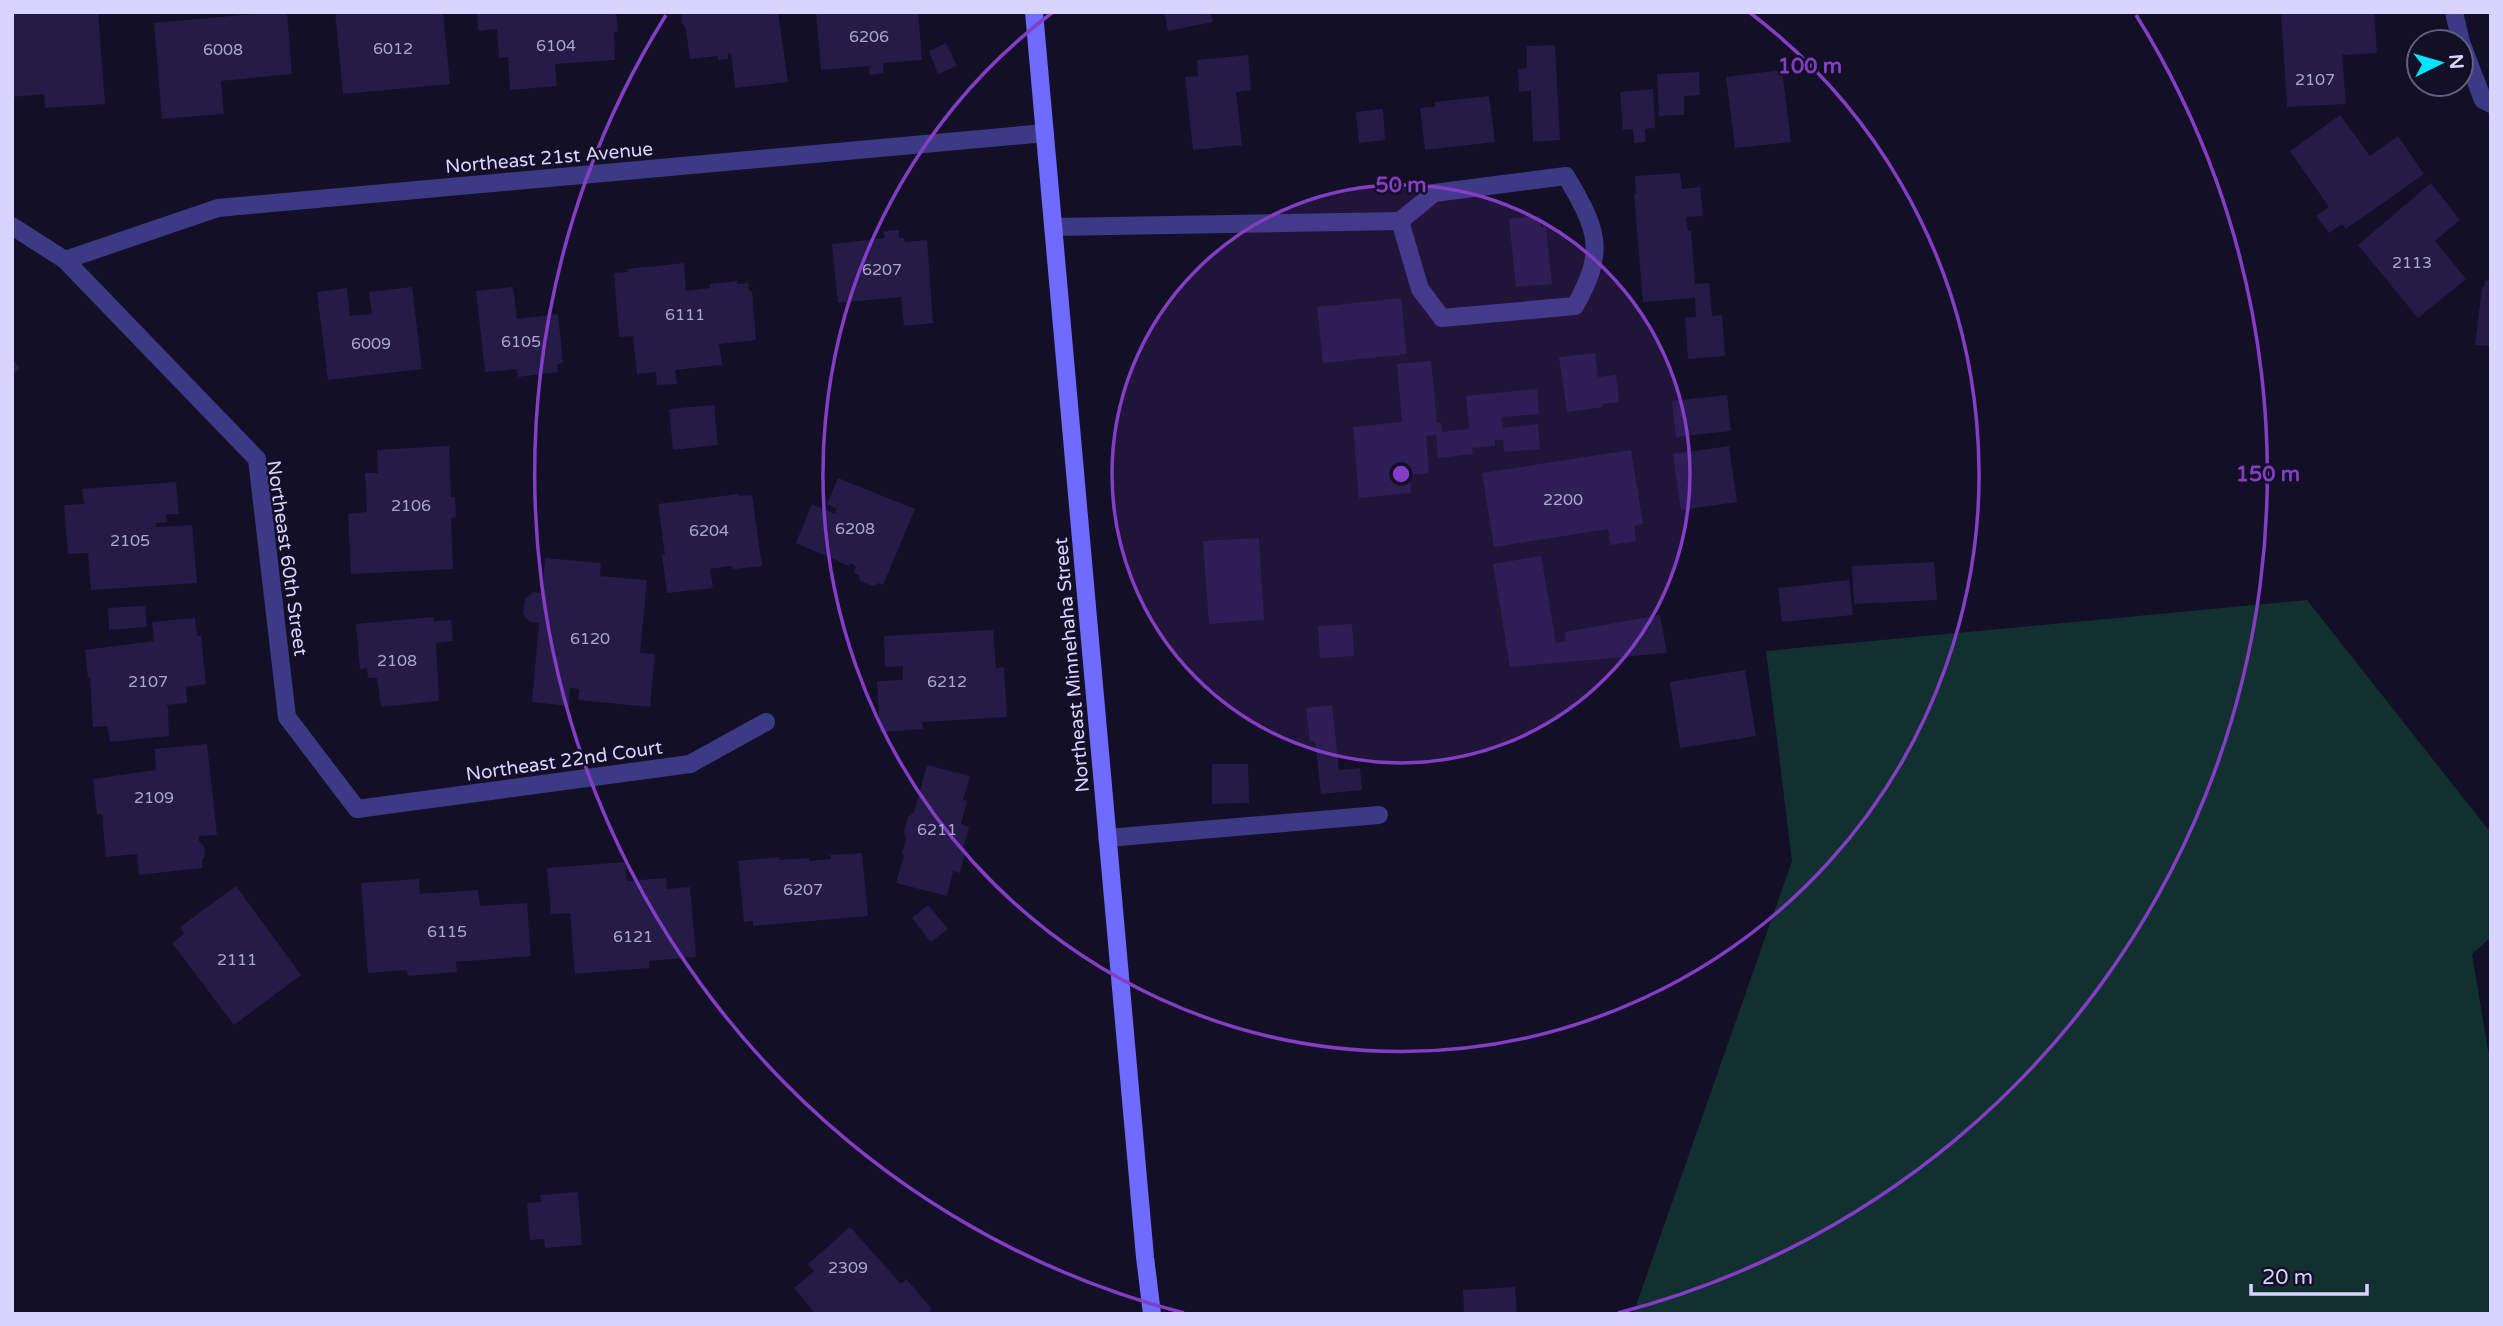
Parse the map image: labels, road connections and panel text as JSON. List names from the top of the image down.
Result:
{
  "streets": {
    "main road": ["Northeast Minnehaha Street"],
    "street": ["Northeast 21st Avenue", "Northeast 60th Street", "Northeast 22nd Court"]
  },
  "crossings": [
    ["Northeast 21st Avenue", "Northeast 60th Street"],
    ["Northeast 21st Avenue", "Northeast Minnehaha Street"],
    ["Northeast 60th Street", "Northeast 22nd Court"]
  ],
  "house_numbers": [
    "6206",
    "6104",
    "6012",
    "6008",
    "2107",
    "2113",
    "6207",
    "6111",
    "6105",
    "6009",
    "2200",
    "2106",
    "6208",
    "6204",
    "2105",
    "6120",
    "2108",
    "2107",
    "6212",
    "2109",
    "6211",
    "6207",
    "6115",
    "6121",
    "2111",
    "2309"
  ],
  "scale_bar": "20 m",
  "north": "right",
  "rings": ["100 m", "50 m", "150 m"]
}
